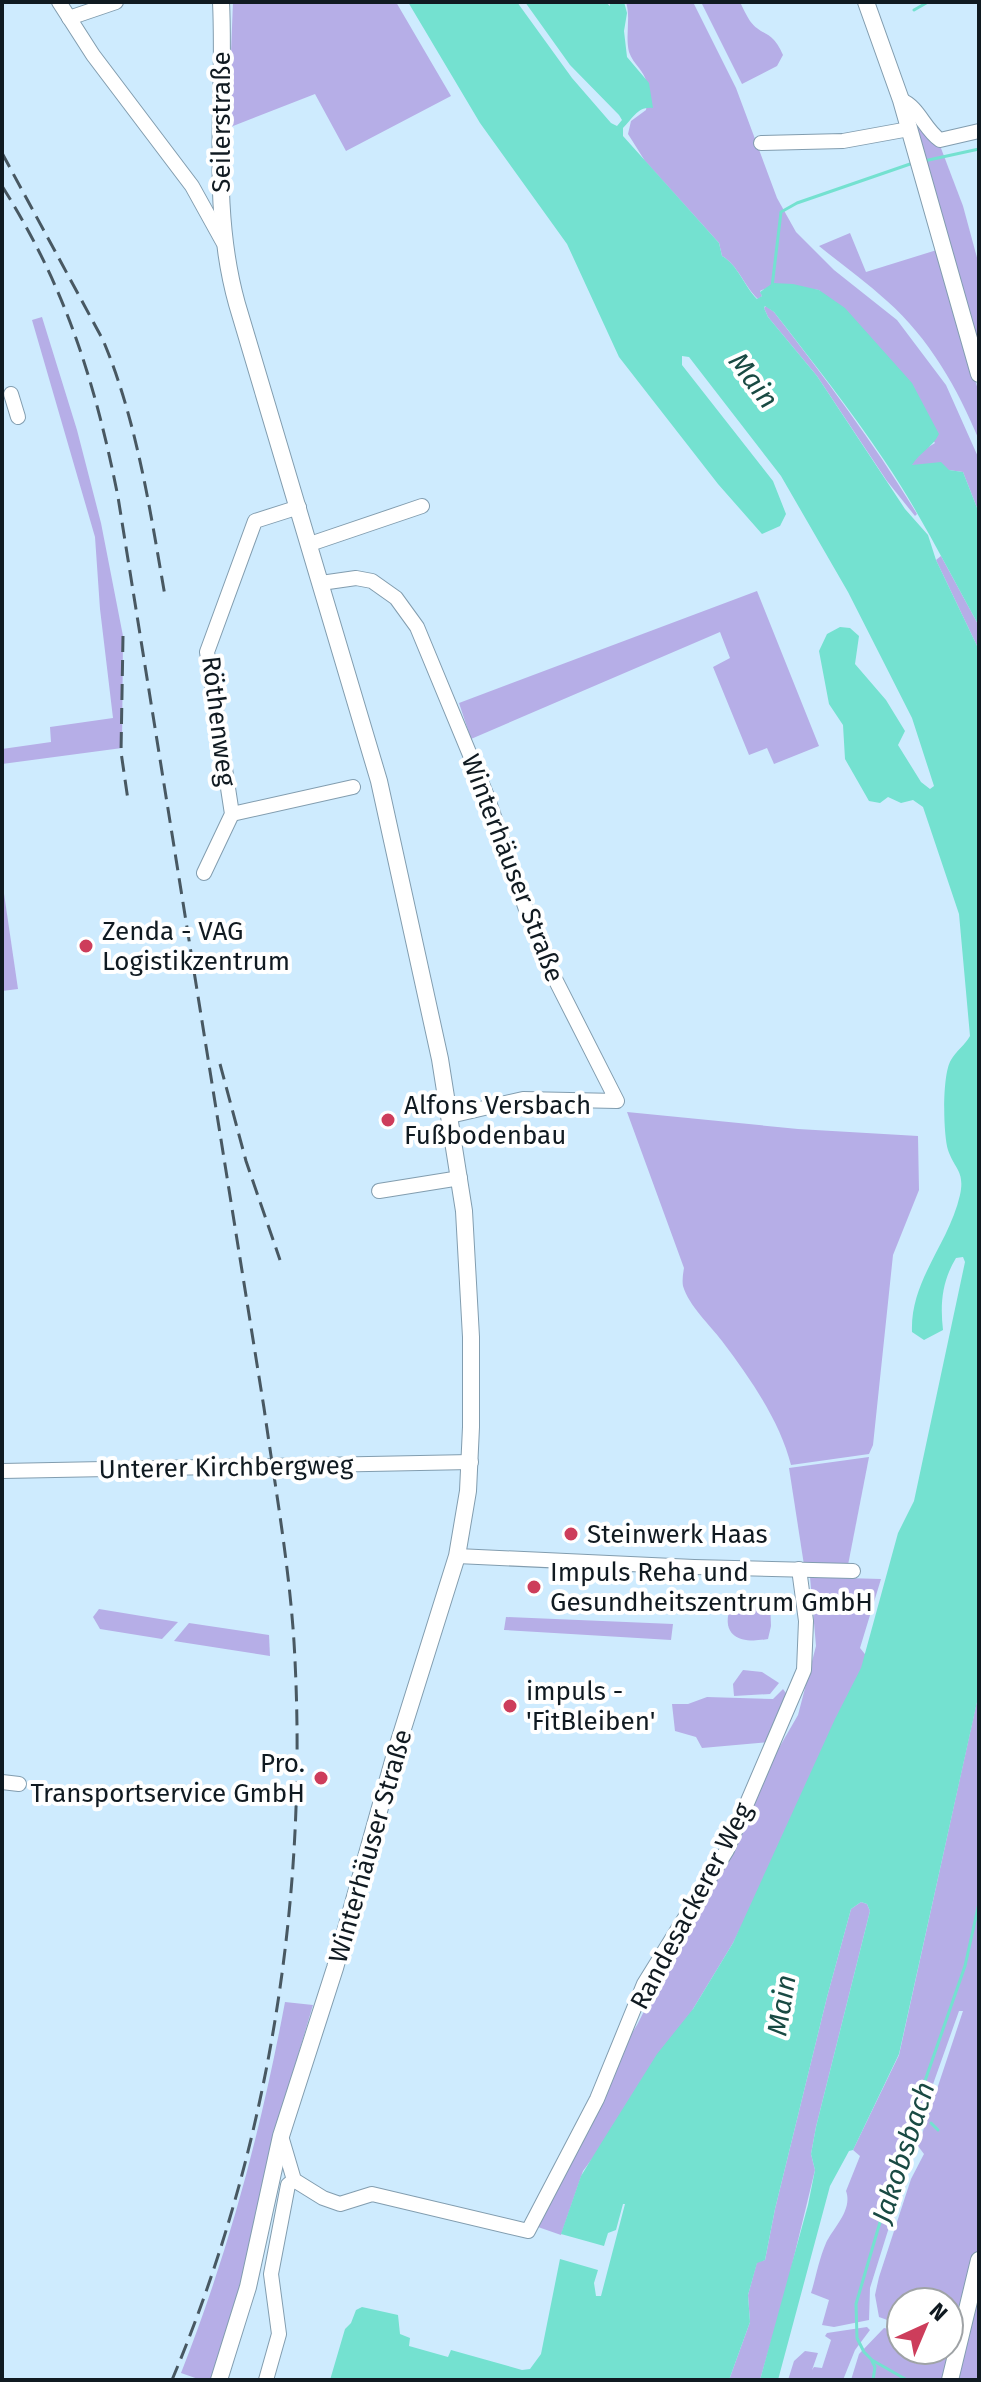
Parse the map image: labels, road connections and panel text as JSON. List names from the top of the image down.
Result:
{
  "streets": {
    "main road": ["Seilerstraße", "Winterhäuser Straße"],
    "street": ["Röthenweg", "Unterer Kirchbergweg", "Randesackerer Weg"]
  },
  "crossings": [
    ["Seilerstraße", "Winterhäuser Straße"],
    ["Röthenweg", "Winterhäuser Straße"],
    ["Winterhäuser Straße", "Unterer Kirchbergweg"]
  ],
  "water": ["Main", "Jakobsbach"],
  "places": [
    "Zenda - VAG Logistikzentrum",
    "Alfons Versbach Fußbodenbau",
    "Steinwerk Haas",
    "Impuls Reha und Gesundheitszentrum GmbH",
    "impuls - 'FitBleiben'",
    "Pro. Transportservice GmbH"
  ],
  "north": "top right"
}
